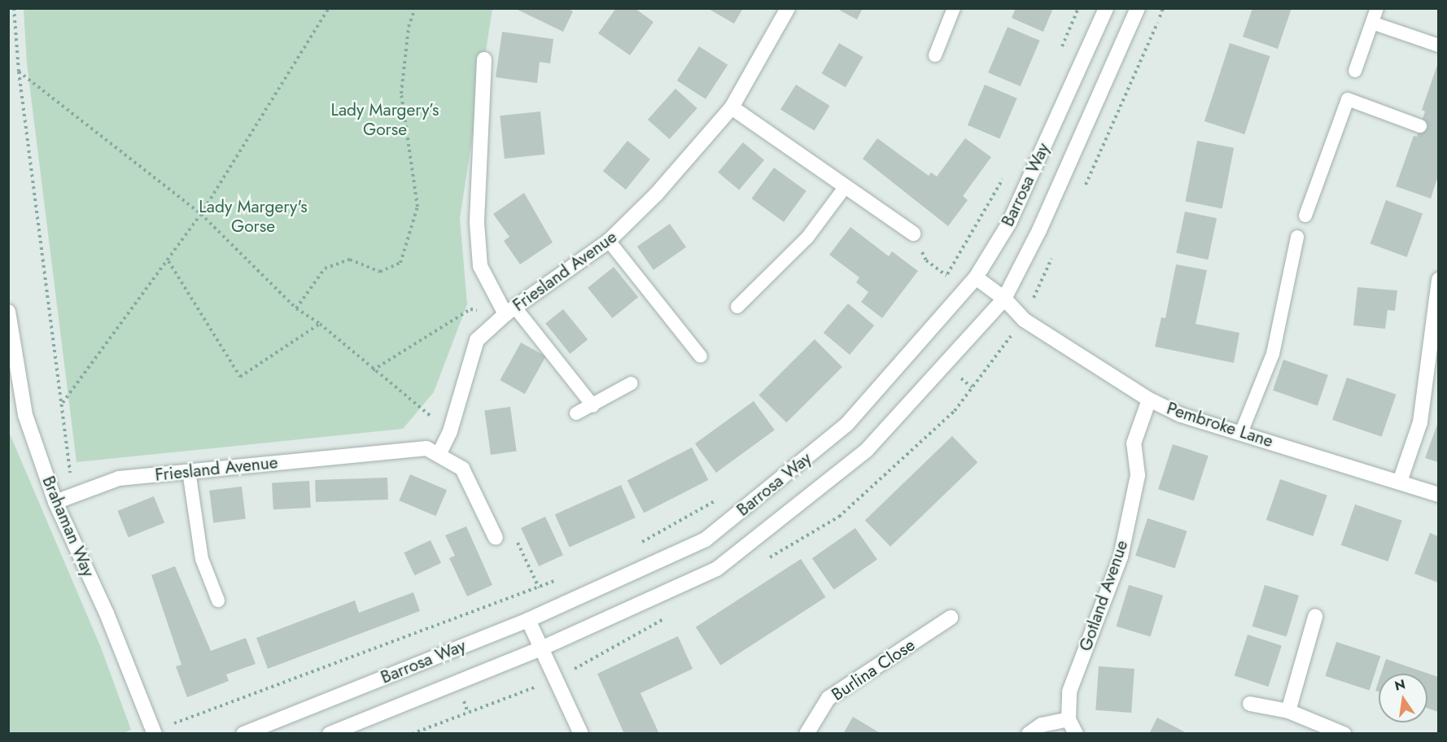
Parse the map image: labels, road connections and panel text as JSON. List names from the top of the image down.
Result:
{
  "streets": {
    "street": [
      "Barrosa Way",
      "Friesland Avenue",
      "Pembroke Lane",
      "Brahaman Way",
      "Gotland Avenue",
      "Burlina Close"
    ]
  },
  "crossings": [
    ["Barrosa Way", "Pembroke Lane"],
    ["Friesland Avenue", "Brahaman Way"],
    ["Pembroke Lane", "Gotland Avenue"]
  ],
  "parks": ["Lady Margery’s Gorse", "Lady Margery's Gorse"],
  "north": "top"
}
